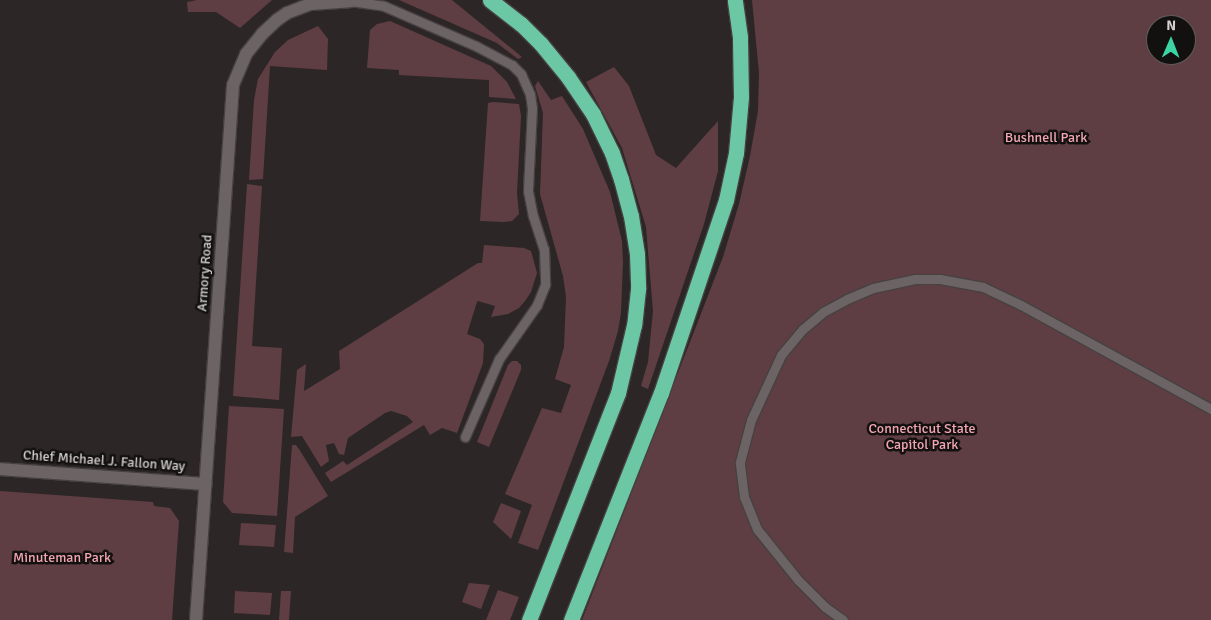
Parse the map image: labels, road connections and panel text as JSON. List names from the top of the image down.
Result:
{
  "streets": {
    "street": ["Armory Road", "Chief Michael J. Fallon Way"]
  },
  "crossings": [
    ["Armory Road", "Chief Michael J. Fallon Way"]
  ],
  "parks": ["Bushnell Park", "Connecticut State Capitol Park", "Minuteman Park"],
  "north": "top"
}
